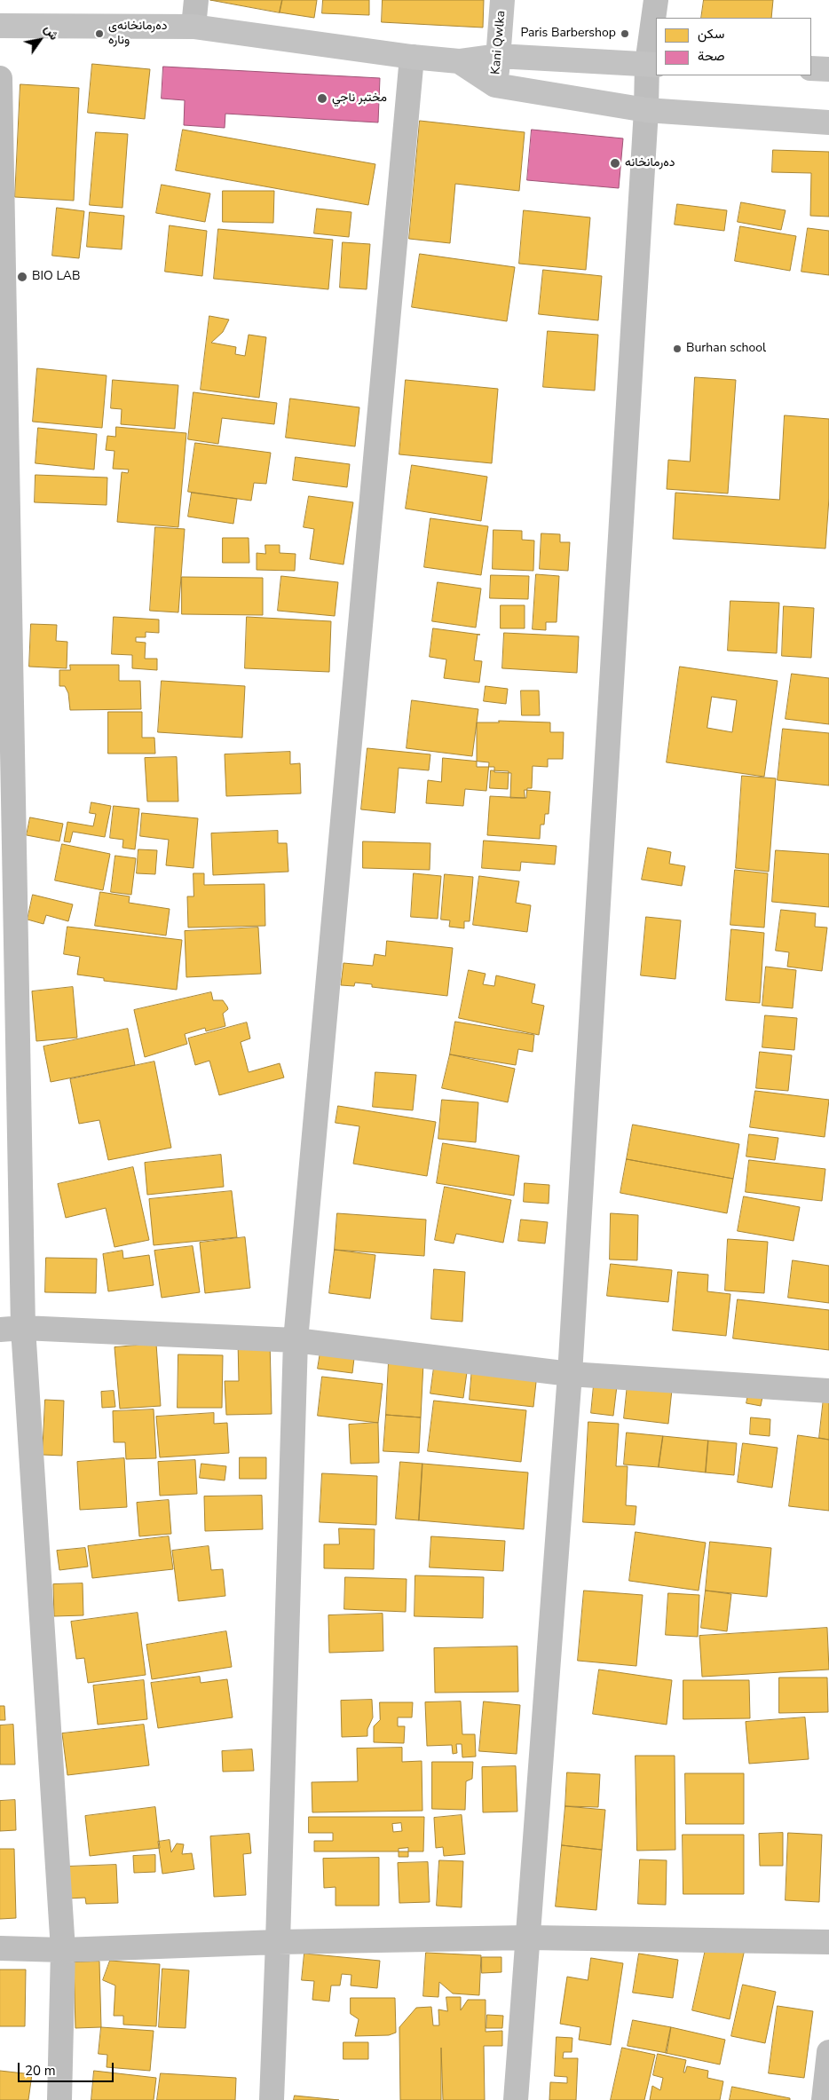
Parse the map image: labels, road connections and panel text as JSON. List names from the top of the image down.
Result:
{
  "streets": {
    "main road": ["Kani Qwlka"]
  },
  "places": [
    "دەرمانخانەی ونارە",
    "Paris Barbershop",
    "مختبر ناجي",
    "دەرمانخانە",
    "BIO LAB",
    "Burhan school"
  ],
  "legend": ["سكن", "صحة"],
  "scale_bar": "20 m",
  "north": "top right"
}
